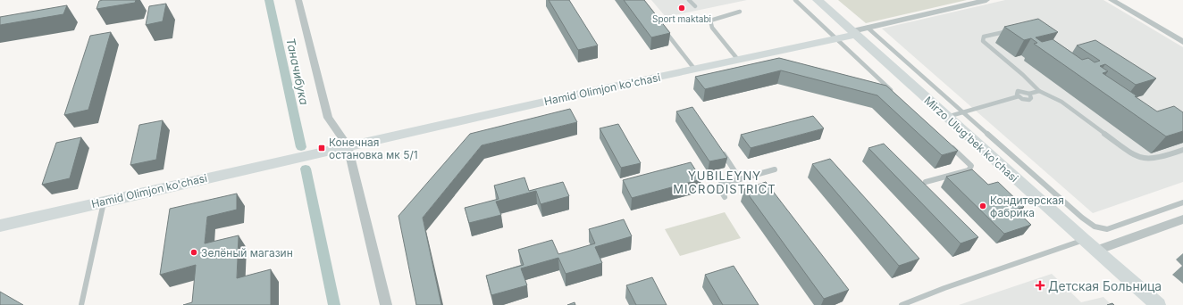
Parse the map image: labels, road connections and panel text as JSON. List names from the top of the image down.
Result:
{
  "streets": {
    "street": ["Hamid Olimjon ko'chasi", "Mirzo Ulug'bek ko'chasi"]
  },
  "crossings": [
    ["Hamid Olimjon ko'chasi", "Mirzo Ulug'bek ko'chasi"]
  ],
  "districts": ["YUBILEYNY MICRODISTRICT"],
  "water": ["Таначибука"],
  "places": {
    "other": ["Sport maktabi", "Кондитерская фабрика", "Зелёный магазин"],
    "transit": ["Конечная остановка мк 5/1"],
    "health": ["Детская Больница"]
  }
}
